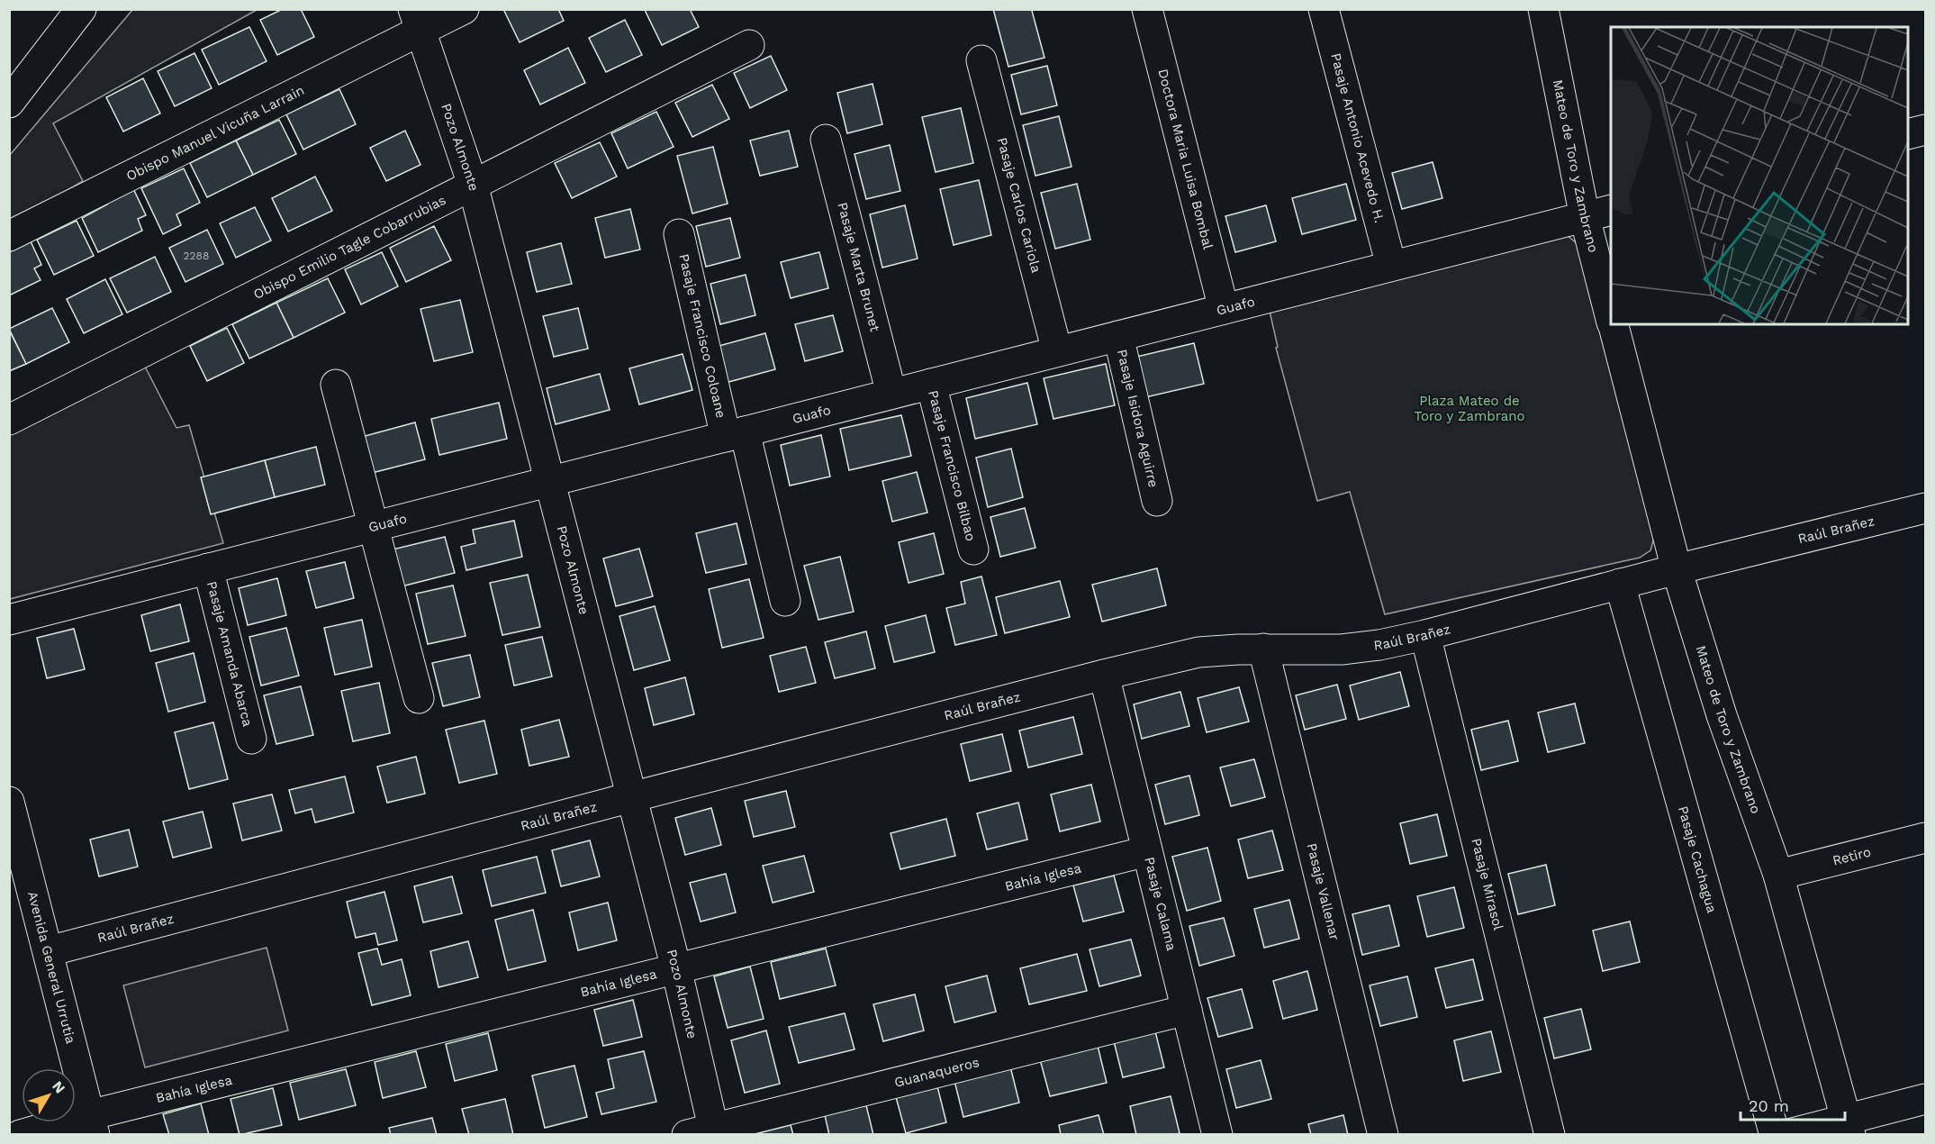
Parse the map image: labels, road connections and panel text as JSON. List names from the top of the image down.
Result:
{
  "streets": {
    "street": [
      "Obispo Manuel Vicuña Larrain",
      "Pasaje Antonio Acevedo H.",
      "Pozo Almonte",
      "Doctora Maria Luisa Bombal",
      "Mateo de Toro y Zambrano",
      "Pasaje Carlos Cariola",
      "Obispo Emilio Tagle Cobarrubias",
      "Pasaje Marta Brunet",
      "Guafo",
      "Pasaje Francisco Coloane",
      "Pasaje Isidora Aguirre",
      "Pasaje Francisco Bilbao",
      "Raúl Brañez",
      "Pasaje Amanda Abarca",
      "Retiro",
      "Pasaje Cachagua",
      "Bahía Iglesa",
      "Pasaje Mirasol",
      "Pasaje Vallenar",
      "Pasaje Calama",
      "Avenida General Urrutia",
      "Guanaqueros"
    ]
  },
  "crossings": [
    ["Obispo Manuel Vicuña Larrain", "Pozo Almonte"],
    ["Pasaje Antonio Acevedo H.", "Guafo"],
    ["Pozo Almonte", "Obispo Emilio Tagle Cobarrubias"],
    ["Pozo Almonte", "Guafo"],
    ["Pozo Almonte", "Raúl Brañez"],
    ["Pozo Almonte", "Bahía Iglesa"],
    ["Pozo Almonte", "Guanaqueros"],
    ["Doctora Maria Luisa Bombal", "Guafo"],
    ["Mateo de Toro y Zambrano", "Guafo"],
    ["Mateo de Toro y Zambrano", "Raúl Brañez"],
    ["Mateo de Toro y Zambrano", "Retiro"],
    ["Pasaje Carlos Cariola", "Guafo"],
    ["Pasaje Marta Brunet", "Guafo"],
    ["Guafo", "Pasaje Francisco Coloane"],
    ["Guafo", "Pasaje Isidora Aguirre"],
    ["Guafo", "Pasaje Francisco Bilbao"],
    ["Guafo", "Pasaje Amanda Abarca"],
    ["Raúl Brañez", "Pasaje Cachagua"],
    ["Raúl Brañez", "Pasaje Mirasol"],
    ["Raúl Brañez", "Pasaje Vallenar"],
    ["Raúl Brañez", "Pasaje Calama"],
    ["Raúl Brañez", "Avenida General Urrutia"],
    ["Bahía Iglesa", "Pasaje Calama"],
    ["Bahía Iglesa", "Avenida General Urrutia"],
    ["Pasaje Calama", "Guanaqueros"]
  ],
  "parks": ["Plaza Mateo de Toro y Zambrano"],
  "house_numbers": ["2288"],
  "scale_bar": "20 m",
  "north": "top right"
}
